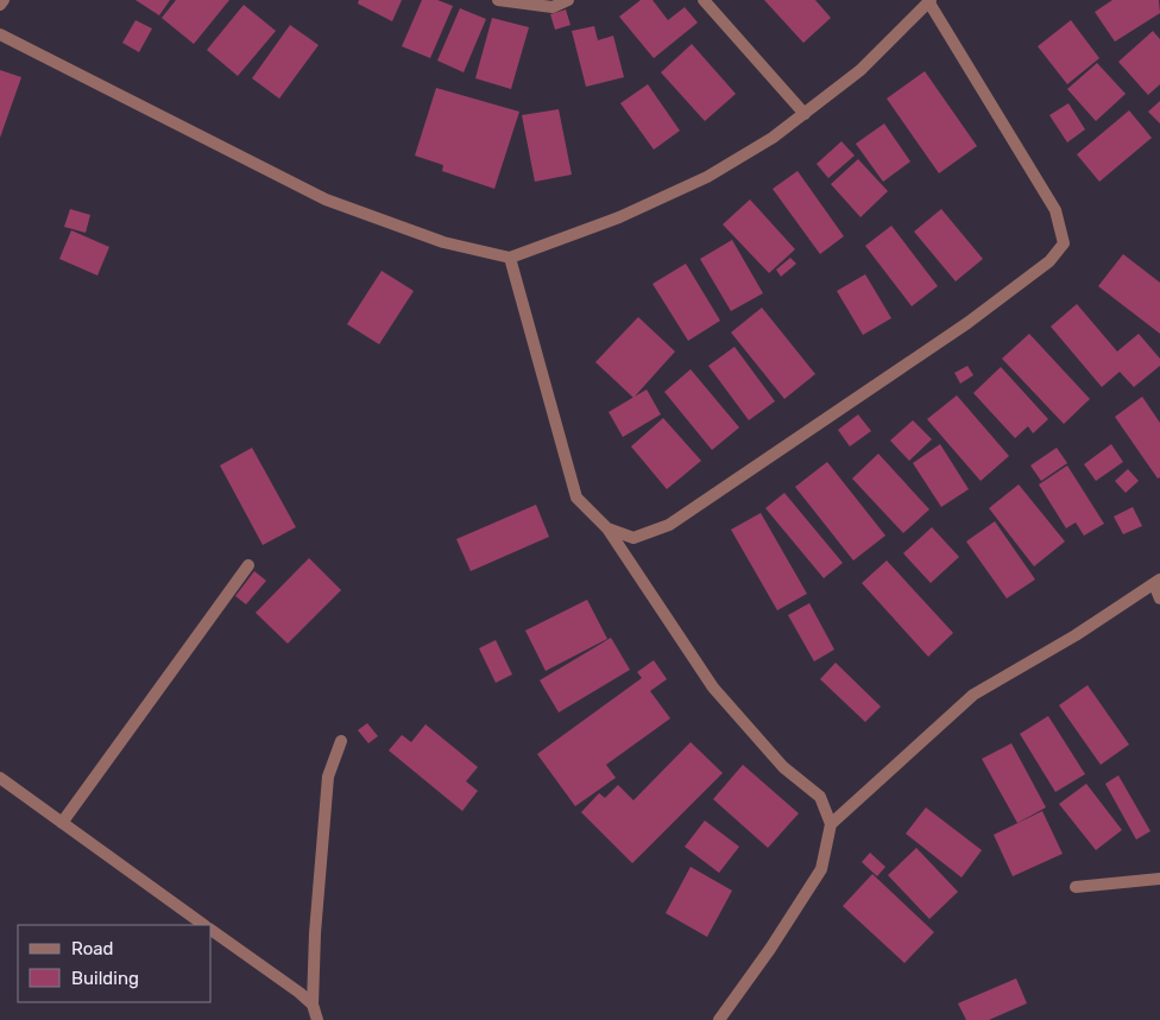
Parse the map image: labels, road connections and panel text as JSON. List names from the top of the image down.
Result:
{
  "legend": ["Road", "Building"]
}
